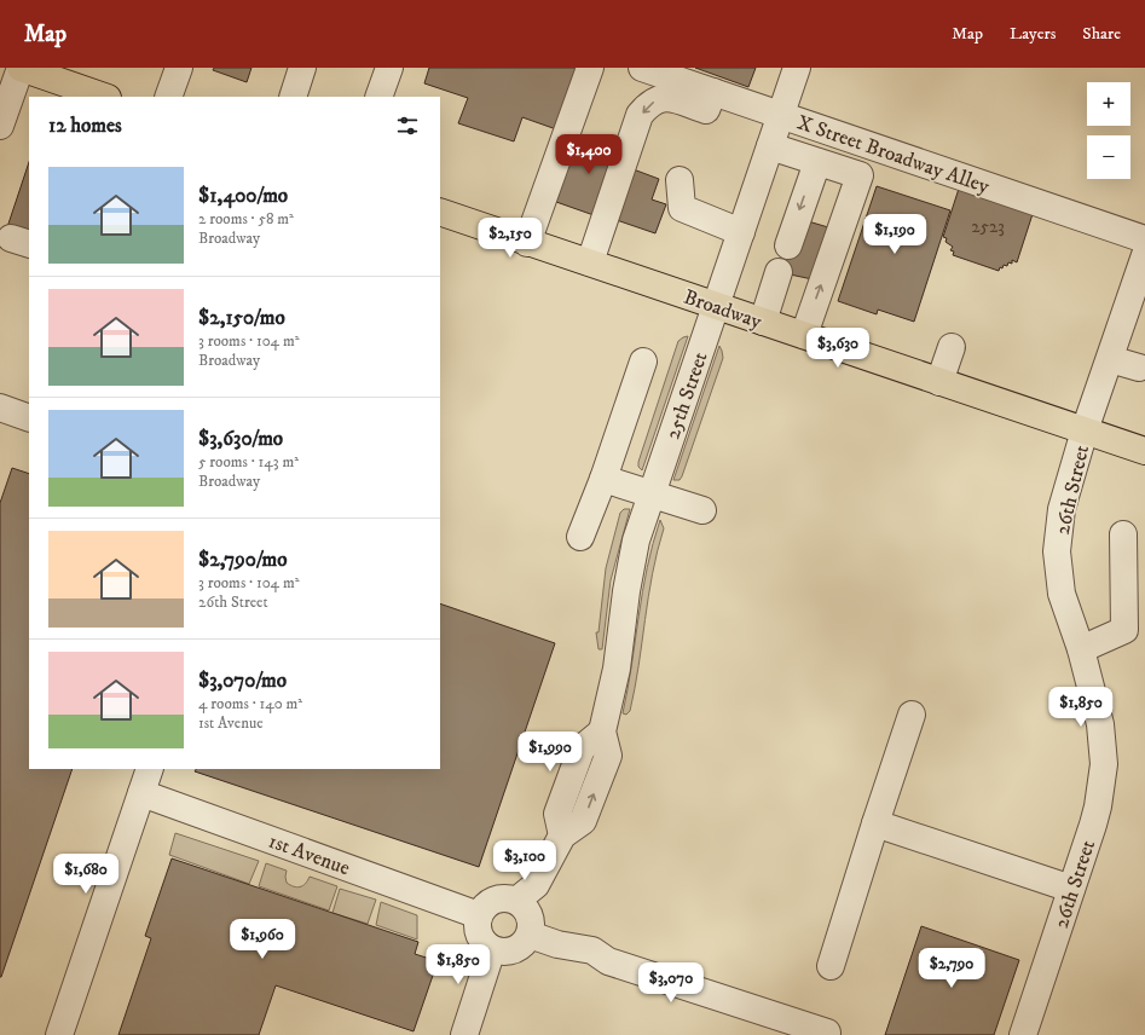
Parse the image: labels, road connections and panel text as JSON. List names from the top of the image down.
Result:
{
  "streets": {
    "main road": ["Broadway"],
    "street": [
      "X Street Broadway Alley",
      "25th Street",
      "26th Street",
      "1st Avenue"
    ]
  },
  "crossings": [
    ["X Street Broadway Alley", "25th Street"],
    ["Broadway", "25th Street"],
    ["Broadway", "26th Street"],
    ["25th Street", "1st Avenue"]
  ],
  "house_numbers": ["2523"],
  "page": {
    "header": "Map",
    "nav": ["Map", "Layers", "Share"],
    "map_buttons": ["+", "−"],
    "heading": "12 homes",
    "price": [
      "$1,400",
      "$1,190",
      "$2,150",
      "$3,630",
      "$1,850",
      "$1,990",
      "$3,100",
      "$1,680",
      "$1,960",
      "$1,850",
      "$2,790",
      "$3,070"
    ],
    "list": [
      {
        "name": "$1,400/mo",
        "note": "2 rooms · 58 m² · Broadway"
      },
      {
        "name": "$2,150/mo",
        "note": "3 rooms · 104 m² · Broadway"
      },
      {
        "name": "$3,630/mo",
        "note": "5 rooms · 143 m² · Broadway"
      },
      {
        "name": "$2,790/mo",
        "note": "3 rooms · 104 m² · 26th Street"
      },
      {
        "name": "$3,070/mo",
        "note": "4 rooms · 140 m² · 1st Avenue"
      }
    ]
  }
}
